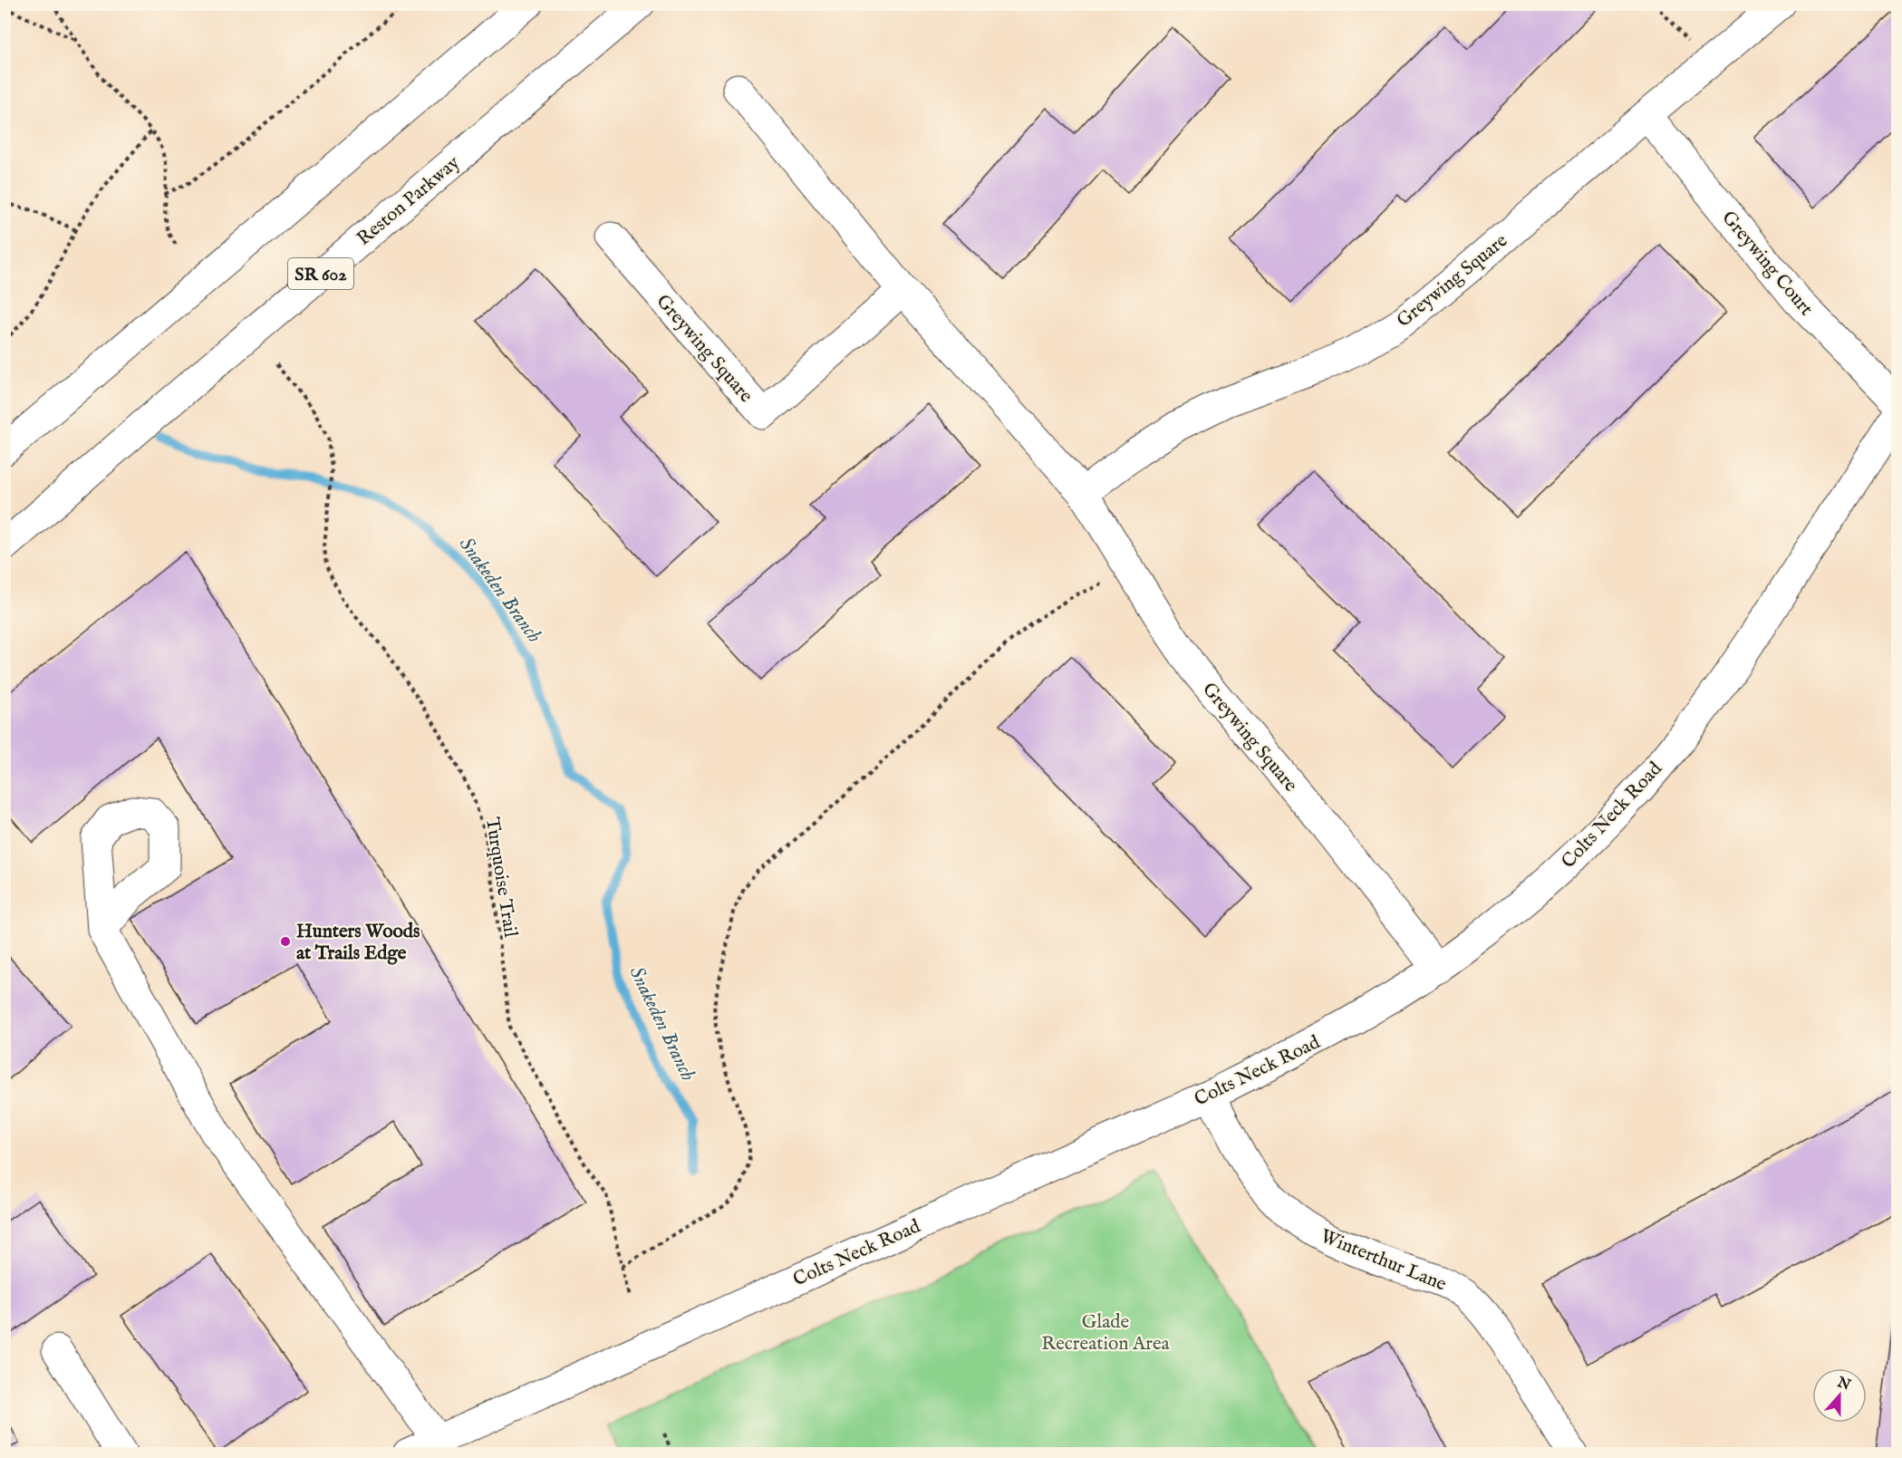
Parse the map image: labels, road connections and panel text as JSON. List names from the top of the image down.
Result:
{
  "streets": {
    "street": [
      "Reston Parkway",
      "Greywing Court",
      "SR 602",
      "Greywing Square",
      "Colts Neck Road",
      "Winterthur Lane"
    ],
    "path": ["Turquoise Trail"]
  },
  "crossings": [
    ["Greywing Court", "Greywing Square"],
    ["Greywing Square", "Colts Neck Road"],
    ["Colts Neck Road", "Winterthur Lane"]
  ],
  "water": ["Snakeden Branch"],
  "parks": ["Glade Recreation Area"],
  "places": ["Hunters Woods at Trails Edge"],
  "north": "top"
}
